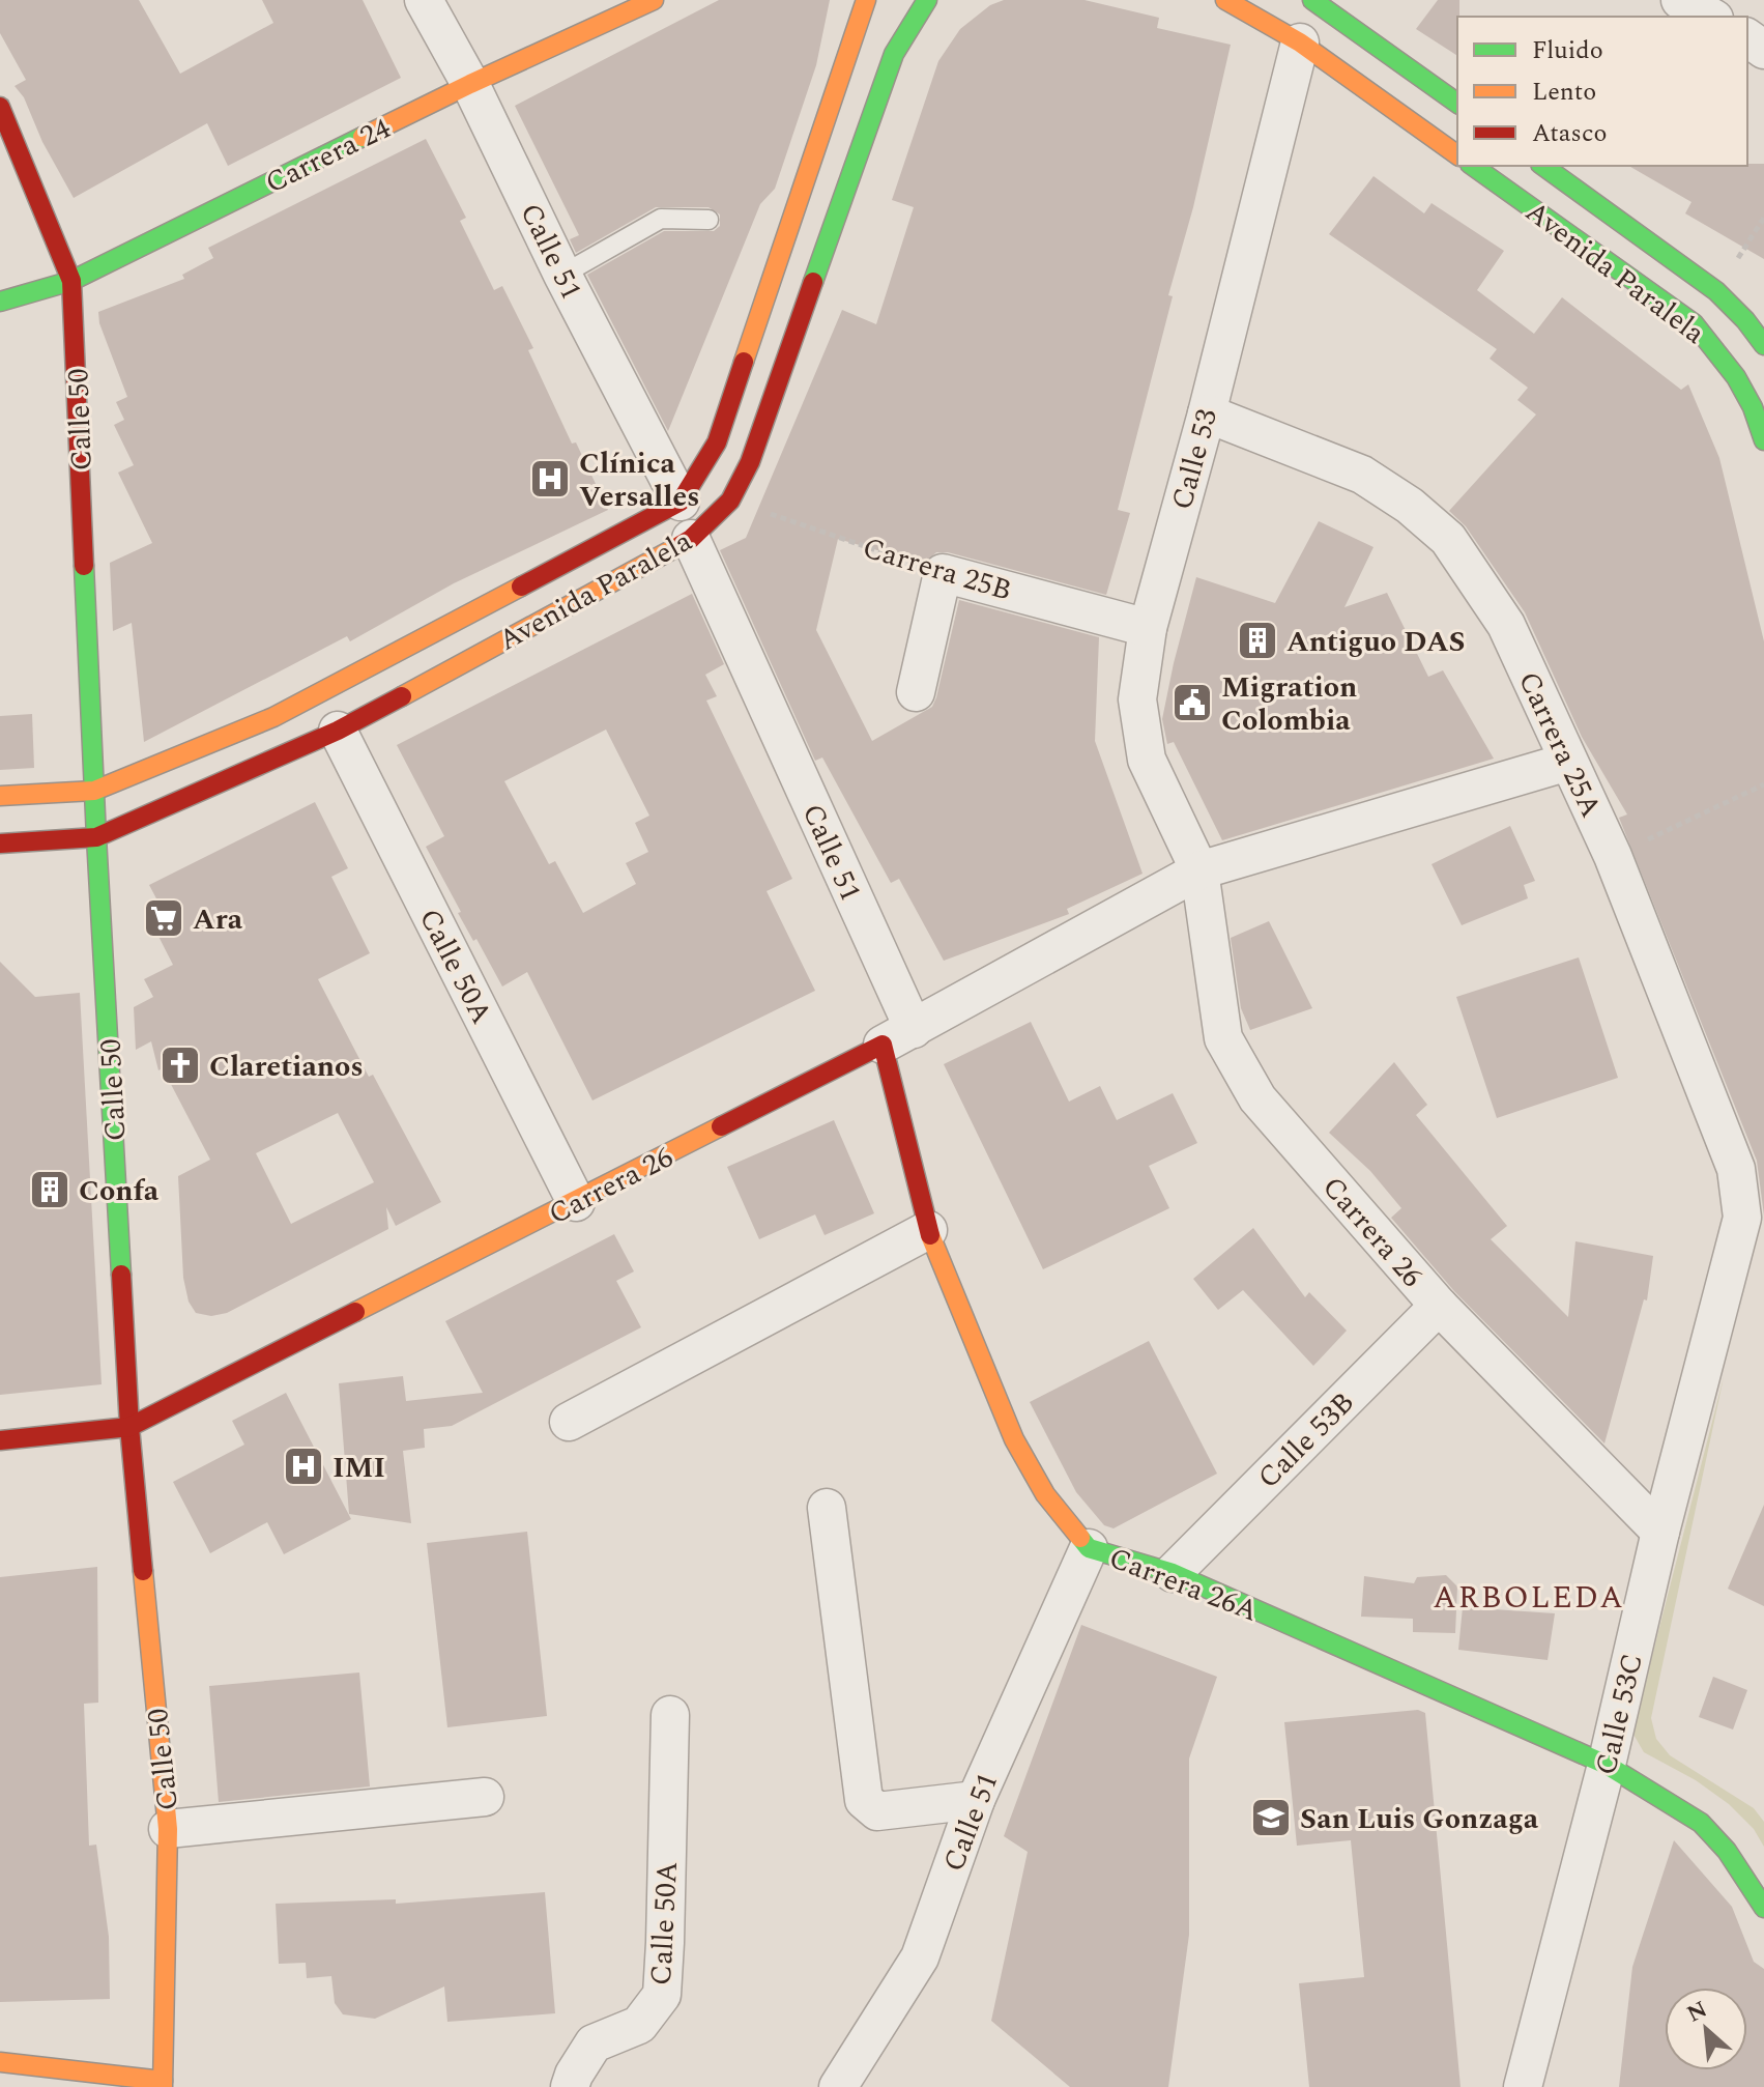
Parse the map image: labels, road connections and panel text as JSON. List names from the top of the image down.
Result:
{
  "streets": {
    "main road": [
      "Carrera 24",
      "Avenida Paralela",
      "Calle 50",
      "Carrera 26",
      "Carrera 26A"
    ],
    "street": [
      "Calle 51",
      "Calle 53",
      "Carrera 25B",
      "Carrera 25A",
      "Calle 50A",
      "Calle 53B",
      "Calle 53C"
    ]
  },
  "crossings": [
    ["Carrera 24", "Calle 51"],
    ["Carrera 24", "Calle 50"],
    ["Calle 51", "Avenida Paralela"],
    ["Calle 51", "Carrera 26"],
    ["Calle 51", "Carrera 26A"],
    ["Avenida Paralela", "Calle 50"],
    ["Avenida Paralela", "Carrera 25B"],
    ["Avenida Paralela", "Calle 50A"],
    ["Calle 50", "Carrera 26"],
    ["Calle 53", "Carrera 25B"],
    ["Calle 53", "Carrera 25A"],
    ["Calle 53", "Carrera 26"],
    ["Carrera 25A", "Carrera 26"],
    ["Carrera 25A", "Calle 53C"],
    ["Calle 50A", "Carrera 26"],
    ["Carrera 26", "Calle 53B"],
    ["Carrera 26", "Carrera 26A"],
    ["Carrera 26", "Calle 53C"],
    ["Calle 53B", "Carrera 26A"],
    ["Carrera 26A", "Calle 53C"]
  ],
  "districts": ["ARBOLEDA"],
  "places": {
    "hospital": ["Clínica Versalles", "IMI"],
    "building": ["Antiguo DAS", "Confa"],
    "public building": ["Migration Colombia"],
    "supermarket": ["Ara"],
    "church": ["Claretianos"],
    "school or university": ["San Luis Gonzaga"]
  },
  "legend": ["Fluido", "Lento", "Atasco"],
  "north": "top left"
}
